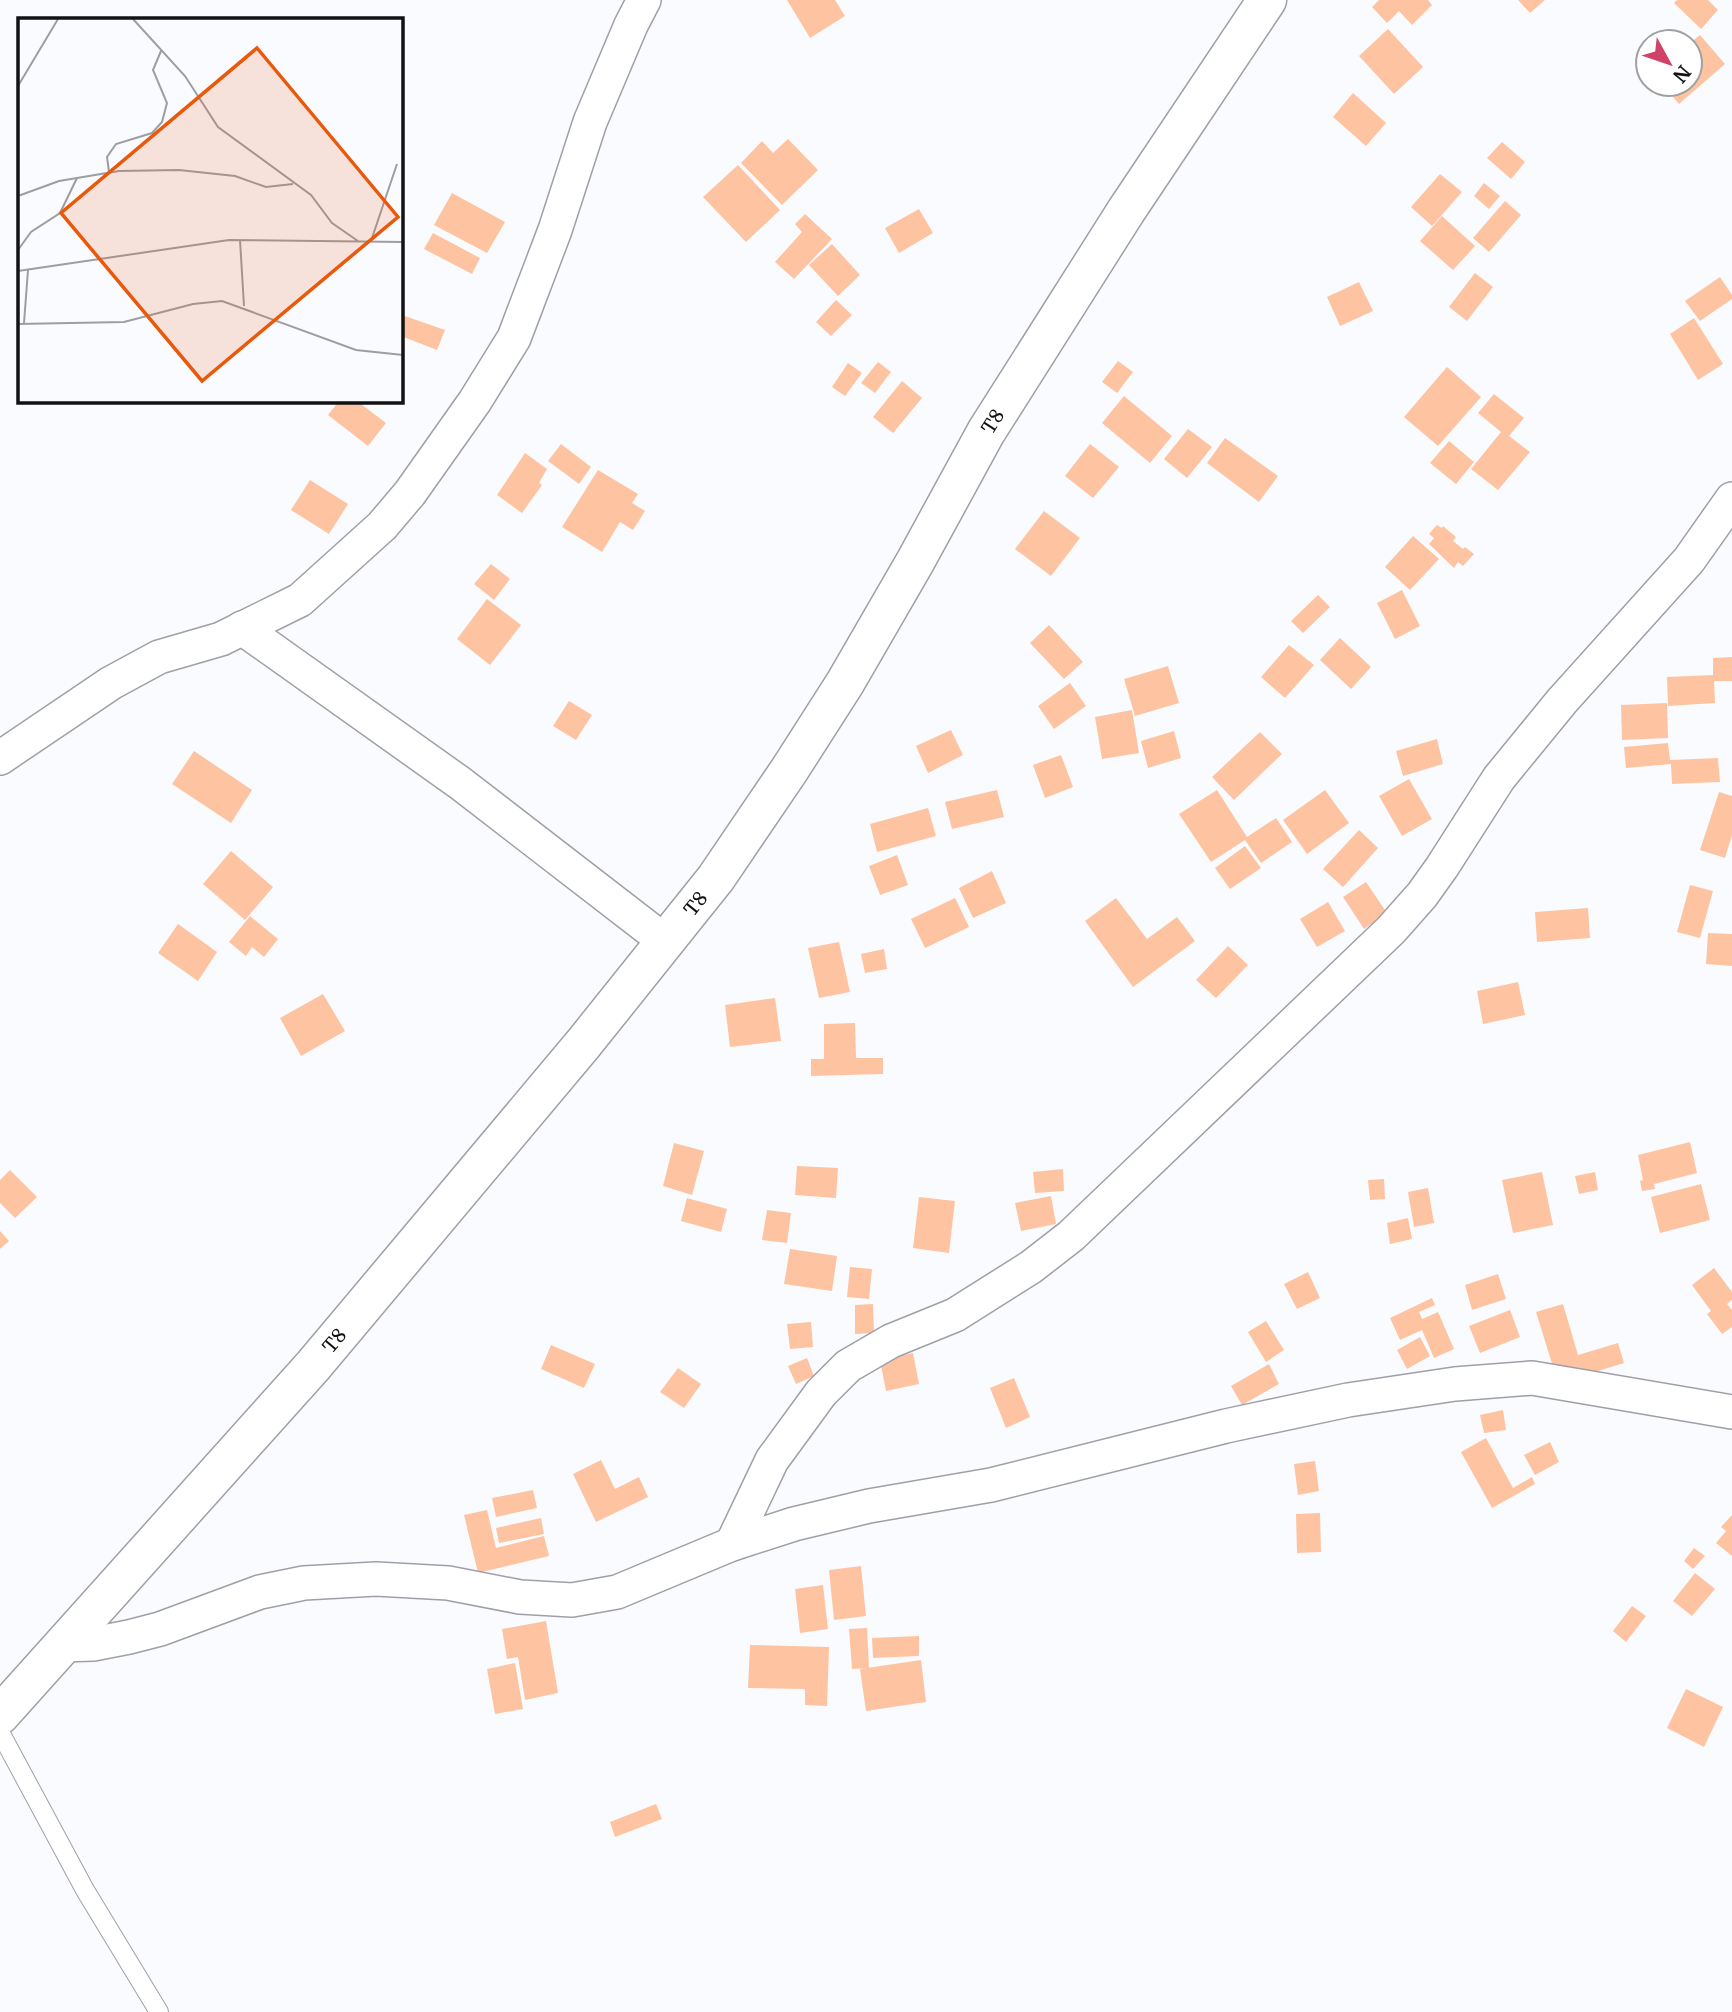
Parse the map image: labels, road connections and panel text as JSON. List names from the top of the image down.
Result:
{
  "streets": {
    "street": ["T8"]
  },
  "north": "bottom right"
}
